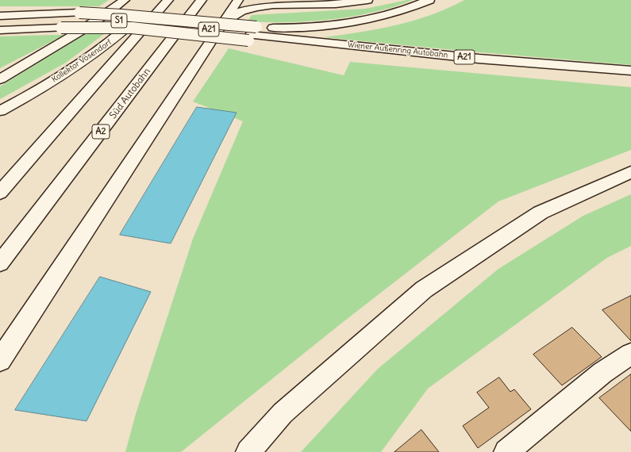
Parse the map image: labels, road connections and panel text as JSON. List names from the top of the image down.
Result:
{
  "streets": {
    "main road": [
      "S1",
      "A21",
      "Wiener Außenring Autobahn",
      "Kollektor Vösendorf",
      "Süd Autobahn",
      "A2"
    ]
  },
  "crossings": [
    ["S1", "A21"],
    ["A21", "Wiener Außenring Autobahn"]
  ]
}
